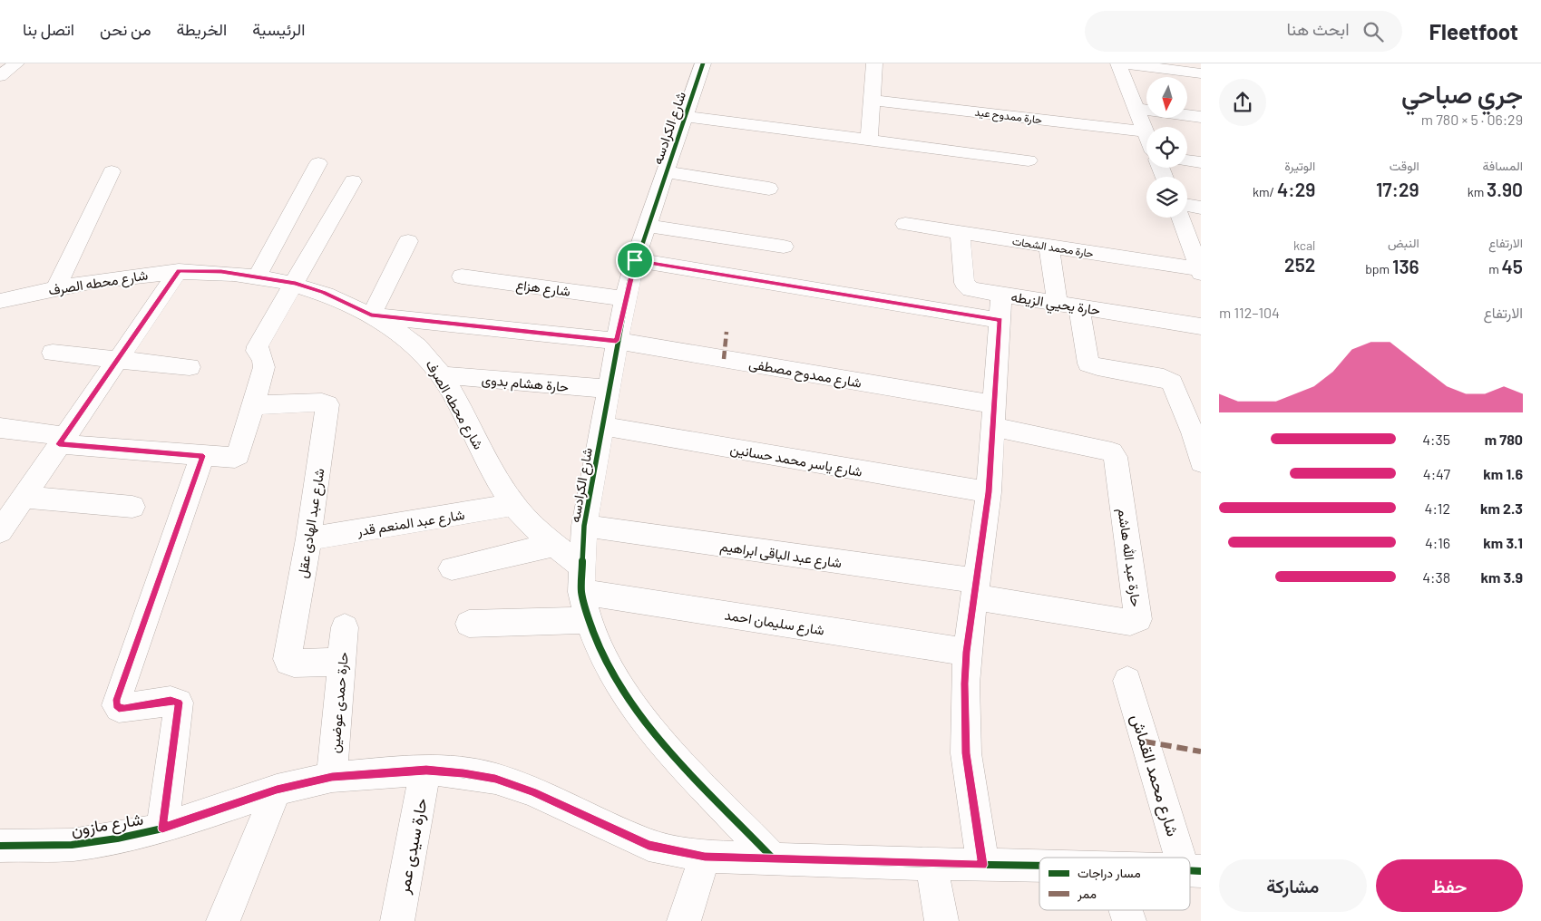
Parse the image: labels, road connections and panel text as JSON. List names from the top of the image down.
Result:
{
  "streets": {
    "street": [
      "حارة ممدوح عيد",
      "شارع الكرادسه",
      "حارة محمد الشحات",
      "شارع محطه الصرف",
      "شارع هزاع",
      "حارة يحيي الزيطه",
      "شارع ممدوح مصطفى",
      "حارة هشام بدوى",
      "شارع ياسر محمد حسانين",
      "شارع عبد المنعم قدر",
      "شارع عبد الهادى عقل",
      "شارع عبد الباقى ابراهيم",
      "حارة عبد الله هاشم",
      "شارع سليمان احمد",
      "حارة حمدى عوضين",
      "شارع محمد القماش",
      "شارع مازون",
      "حارة سيدى عمر"
    ]
  },
  "crossings": [
    ["شارع الكرادسه", "شارع محطه الصرف"],
    ["شارع الكرادسه", "شارع هزاع"],
    ["شارع الكرادسه", "شارع ممدوح مصطفى"],
    ["شارع الكرادسه", "حارة هشام بدوى"],
    ["شارع الكرادسه", "شارع ياسر محمد حسانين"],
    ["شارع الكرادسه", "شارع عبد الباقى ابراهيم"],
    ["شارع الكرادسه", "شارع سليمان احمد"],
    ["شارع الكرادسه", "شارع مازون"],
    ["حارة محمد الشحات", "حارة يحيي الزيطه"],
    ["شارع محطه الصرف", "شارع ممدوح مصطفى"],
    ["شارع محطه الصرف", "حارة هشام بدوى"],
    ["شارع محطه الصرف", "شارع عبد المنعم قدر"],
    ["شارع محطه الصرف", "شارع سليمان احمد"],
    ["شارع ممدوح مصطفى", "حارة عبد الله هاشم"],
    ["شارع عبد المنعم قدر", "شارع عبد الهادى عقل"],
    ["شارع عبد الهادى عقل", "حارة حمدى عوضين"],
    ["شارع عبد الباقى ابراهيم", "حارة عبد الله هاشم"],
    ["حارة حمدى عوضين", "شارع مازون"],
    ["شارع مازون", "حارة سيدى عمر"]
  ],
  "legend": ["مسار دراجات", "ممر"],
  "north": "bottom",
  "page": {
    "header": "Fleetfoot",
    "search": "ابحث هنا",
    "nav": [
      "الرئيسية",
      "الخريطة",
      "من نحن",
      "اتصل بنا"
    ],
    "heading": ["جري صباحي", "06:29 · 5 × 780 m"],
    "stats": [
      ["المسافة", "3.90 km"],
      ["الوقت", "17:29"],
      ["الوتيرة", "4:29 /km"],
      ["الارتفاع", "45 m"],
      ["النبض", "136 bpm"],
      ["kcal", "252"]
    ],
    "chart": ["الارتفاع", "104–112 m"],
    "list": [
      {
        "name": "780 m",
        "note": "4:35"
      },
      {
        "name": "1.6 km",
        "note": "4:47"
      },
      {
        "name": "2.3 km",
        "note": "4:12"
      },
      {
        "name": "3.1 km",
        "note": "4:16"
      },
      {
        "name": "3.9 km",
        "note": "4:38"
      }
    ],
    "buttons": ["حفظ", "مشاركة"]
  }
}
